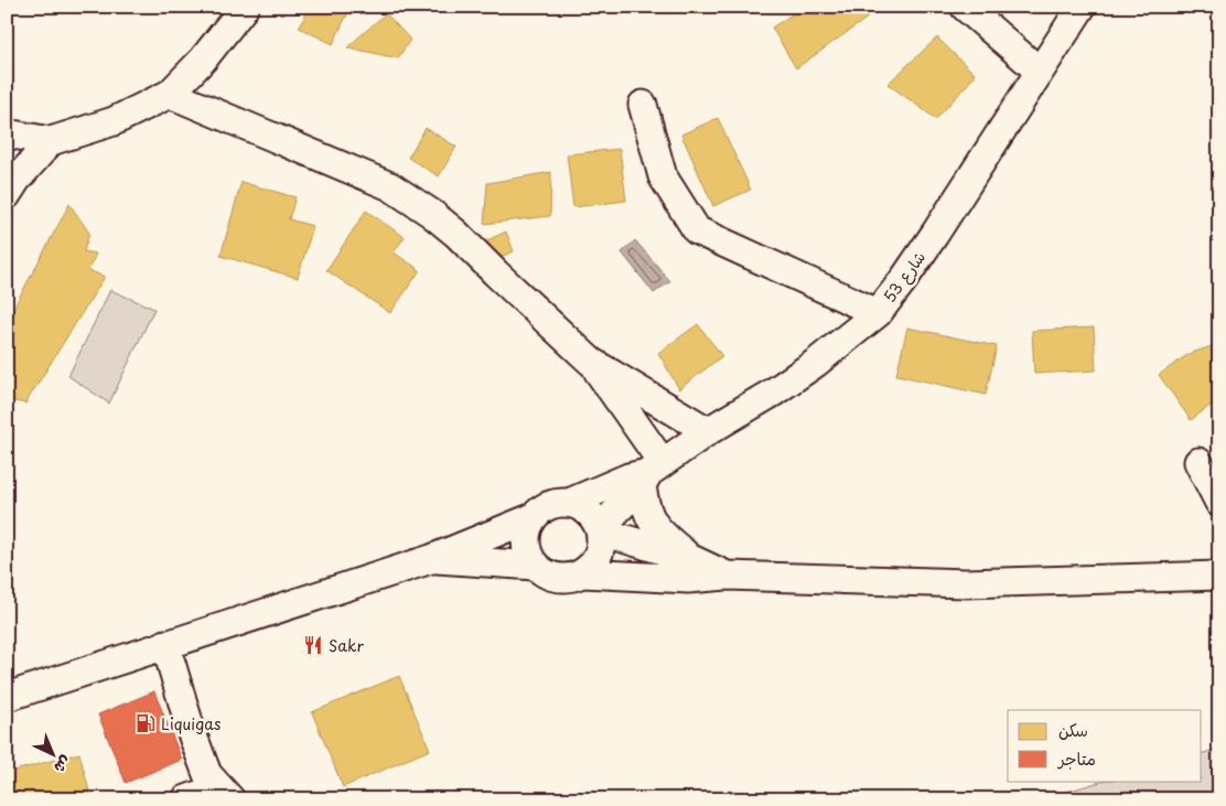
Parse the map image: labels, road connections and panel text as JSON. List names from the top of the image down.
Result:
{
  "streets": {
    "street": ["شارع 53"]
  },
  "places": {
    "restaurant": ["Sakr"],
    "fuel station": ["Liquigas"]
  },
  "legend": ["سكن", "متاجر"],
  "north": "bottom right"
}
